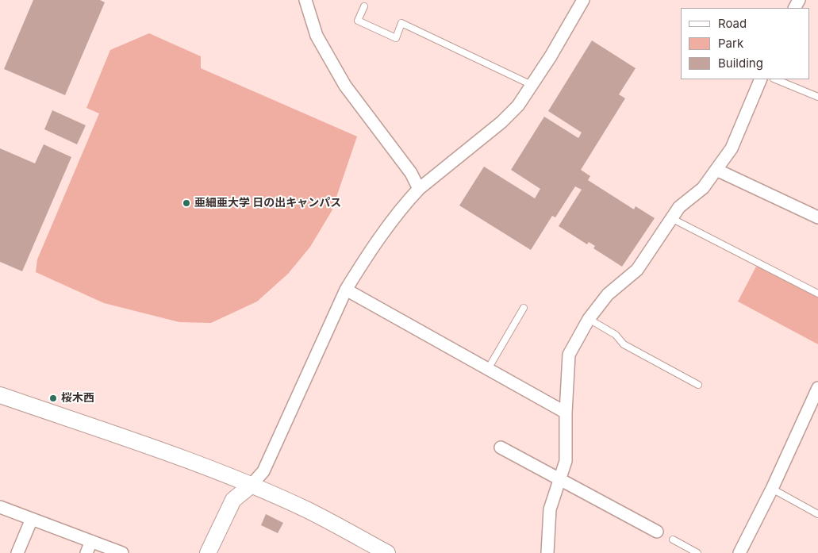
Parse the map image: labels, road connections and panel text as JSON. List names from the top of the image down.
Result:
{
  "places": ["亜細亜大学 日の出キャンパス", "桜木西"],
  "legend": ["Road", "Park", "Building"]
}
